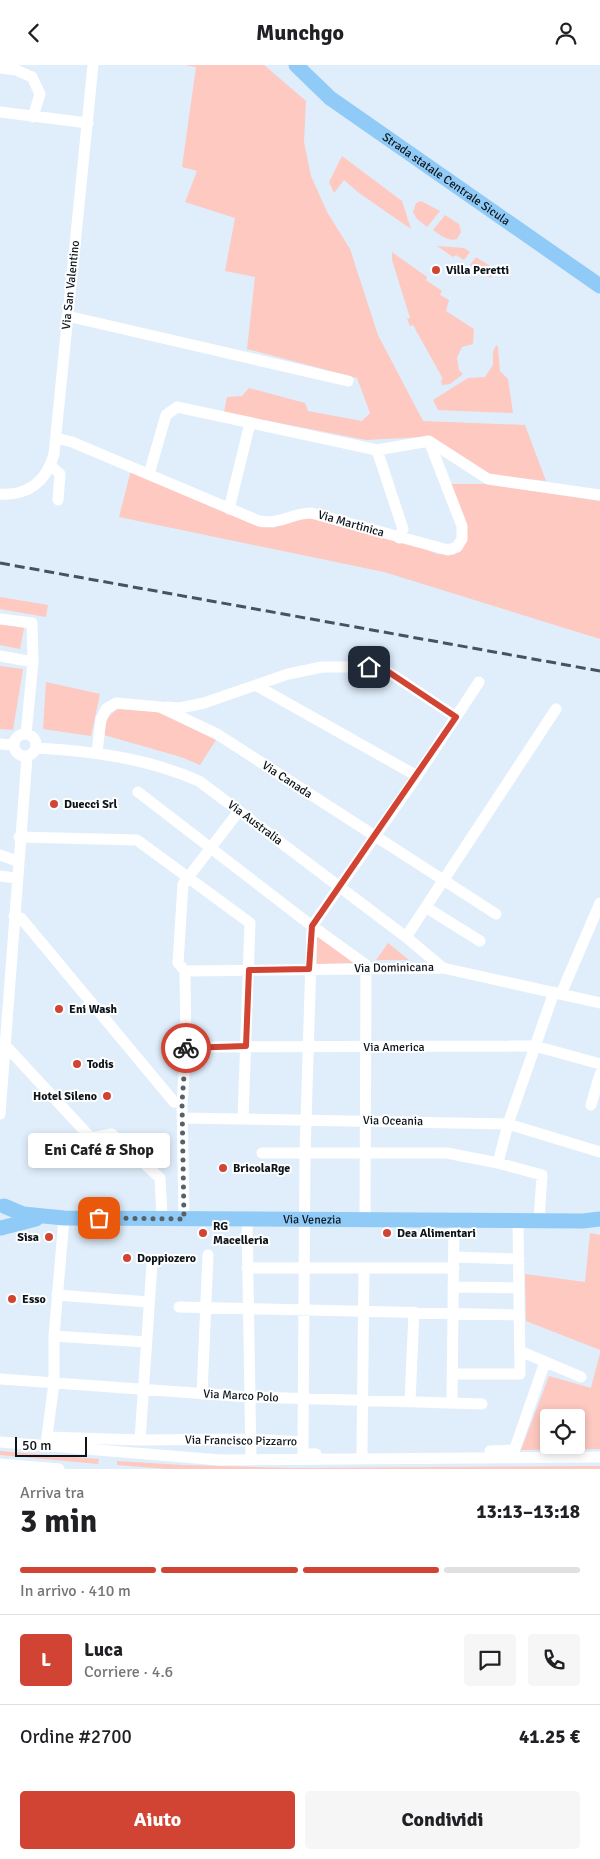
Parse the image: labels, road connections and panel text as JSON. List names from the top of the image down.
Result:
{
  "streets": {
    "main road": ["Strada statale Centrale Sicula", "Via Venezia"],
    "street": [
      "Via San Valentino",
      "Via Martinica",
      "Via Canada",
      "Via Australia",
      "Via Dominicana",
      "Via America",
      "Via Oceania",
      "Via Marco Polo",
      "Via Francisco Pizzarro"
    ]
  },
  "crossings": [
    ["Via San Valentino", "Via Martinica"],
    ["Via Canada", "Via Australia"],
    ["Via Australia", "Via Dominicana"]
  ],
  "places": [
    "Villa Peretti",
    "Duecci Srl",
    "Eni Wash",
    "Todis",
    "Hotel Sileno",
    "BricolaRge",
    "Eni Café & Shop",
    "RG Macelleria",
    "Dea Alimentari",
    "Sisa",
    "Doppiozero",
    "Esso"
  ],
  "scale_bar": "50 m",
  "page": {
    "header": "Munchgo",
    "bubble": "Eni Café & Shop",
    "scale": "50 m",
    "heading": ["3 min", "Arriva tra", "13:13–13:18"],
    "panel": [
      "Luca",
      "Corriere · 4.6",
      "Ordine #2700",
      "41.25 €"
    ],
    "bar": "In arrivo · 410 m",
    "round": "L",
    "buttons": ["Aiuto", "Condividi"]
  }
}
